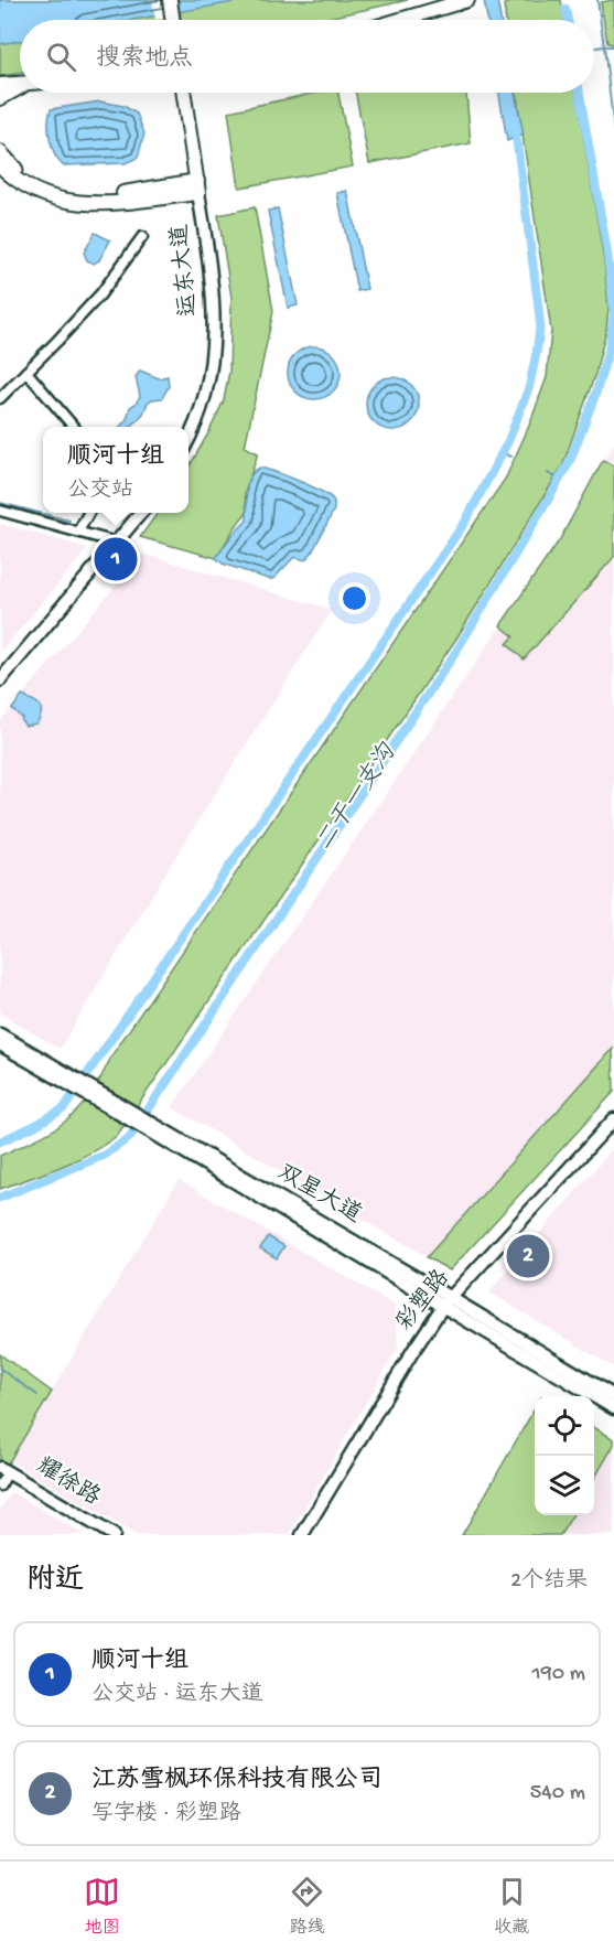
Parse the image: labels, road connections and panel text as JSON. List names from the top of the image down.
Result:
{
  "streets": {
    "main road": ["运东大道"],
    "street": ["双星大道", "彩塑路", "耀徐路"]
  },
  "crossings": [
    ["双星大道", "彩塑路"]
  ],
  "water": ["二干一支沟"],
  "page": {
    "search": "搜索地点",
    "popup": ["顺河十组", "公交站"],
    "pins": ["1", "2"],
    "heading": ["附近", "2个结果"],
    "list": [
      {
        "mark": "1",
        "name": "顺河十组",
        "note": "公交站 · 运东大道",
        "value": "190 m"
      },
      {
        "mark": "2",
        "name": "江苏雪枫环保科技有限公司",
        "note": "写字楼 · 彩塑路",
        "value": "540 m"
      }
    ],
    "nav": ["地图", "路线", "收藏"]
  }
}
